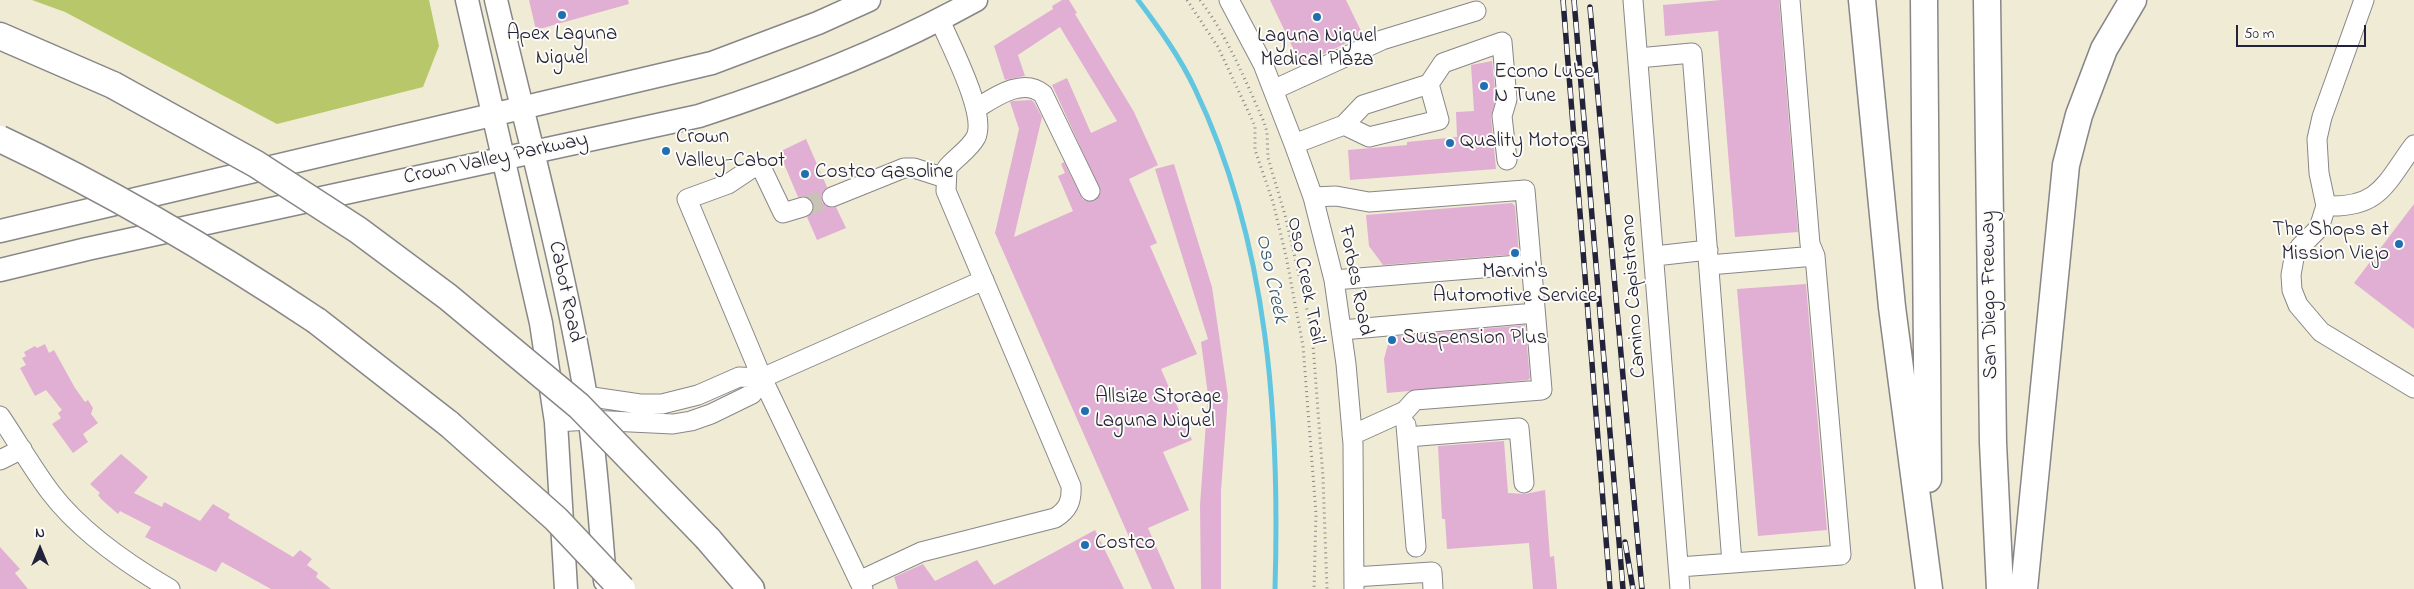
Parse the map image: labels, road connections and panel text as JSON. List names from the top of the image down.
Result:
{
  "streets": {
    "highway": ["San Diego Freeway"],
    "main road": ["Crown Valley Parkway", "Cabot Road"],
    "street": ["Forbes Road", "Camino Capistrano"],
    "path": ["Oso Creek Trail"]
  },
  "crossings": [
    ["Crown Valley Parkway", "Cabot Road"]
  ],
  "water": ["Oso Creek"],
  "places": [
    "Apex Laguna Niguel",
    "Laguna Niguel Medical Plaza",
    "Econo Lube N Tune",
    "Quality Motors",
    "Crown Valley-Cabot",
    "Costco Gasoline",
    "The Shops at Mission Viejo",
    "Marvin's Automotive Service",
    "Suspension Plus",
    "Allsize Storage Laguna Niguel",
    "Costco"
  ],
  "scale_bar": "50 m",
  "north": "top"
}
